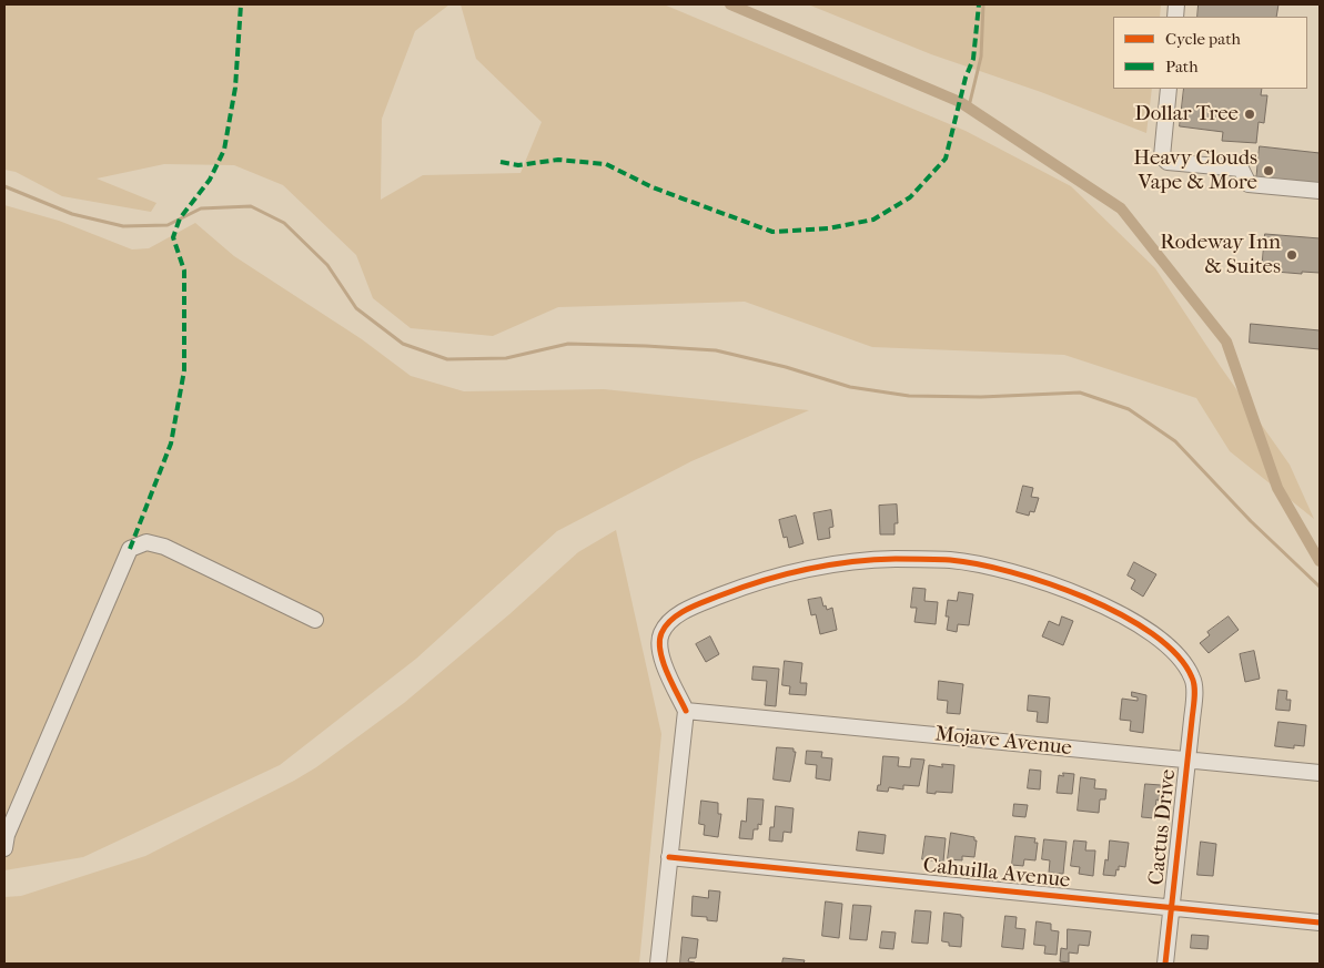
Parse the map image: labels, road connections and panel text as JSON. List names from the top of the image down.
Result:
{
  "streets": {
    "street": ["Mojave Avenue", "Cactus Drive", "Cahuilla Avenue"]
  },
  "crossings": [
    ["Mojave Avenue", "Cactus Drive"],
    ["Cactus Drive", "Cahuilla Avenue"]
  ],
  "places": ["Dollar Tree", "Heavy Clouds Vape & More", "Rodeway Inn & Suites"],
  "legend": ["Cycle path", "Path"]
}
